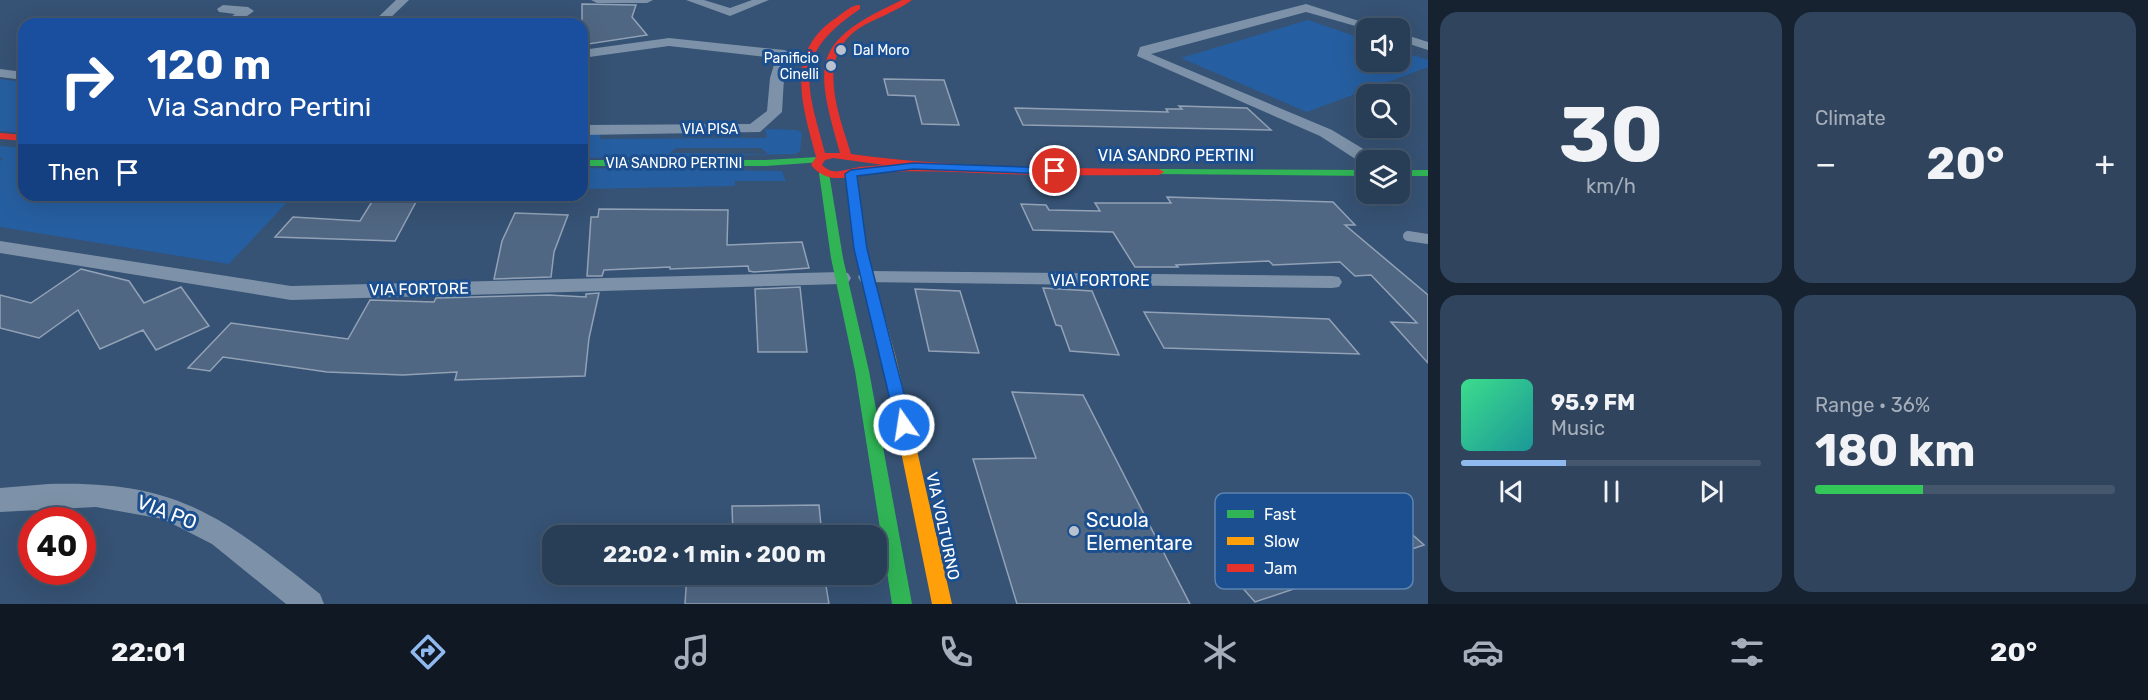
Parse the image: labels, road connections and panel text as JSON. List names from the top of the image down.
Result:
{
  "streets": {
    "street": [
      "VIA PISA",
      "VIA SANDRO PERTINI",
      "VIA FORTORE",
      "VIA PO",
      "VIA VOLTURNO"
    ]
  },
  "crossings": [
    ["VIA SANDRO PERTINI", "VIA VOLTURNO"],
    ["VIA FORTORE", "VIA VOLTURNO"]
  ],
  "places": ["Dal Moro", "Panificio Cinelli", "Scuola Elementare"],
  "legend": ["Fast", "Slow", "Jam"],
  "page": {
    "tile": [
      ["30", "km/h"],
      "Climate",
      ["Range · 36%", "180 km"]
    ],
    "turn": ["120 m", "Via Sandro Pertini"],
    "heat": ["−", "20°", "+"],
    "then": "Then",
    "song": ["95.9 FM", "Music"],
    "limit": "40",
    "trip": "22:02 · 1 min · 200 m",
    "tabs": ["22:01", "20°"]
  }
}
